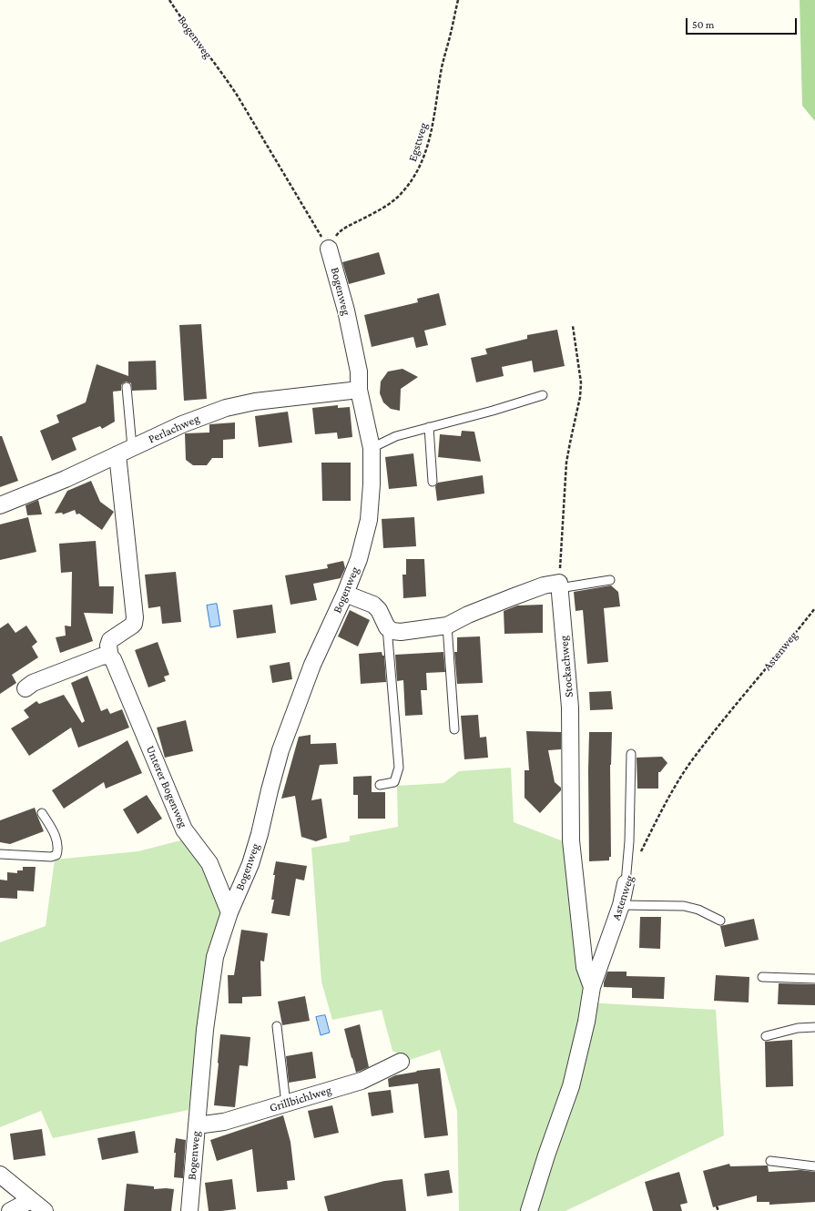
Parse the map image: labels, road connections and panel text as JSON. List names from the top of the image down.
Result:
{
  "streets": {
    "street": [
      "Bogenweg",
      "Perlachweg",
      "Astenweg",
      "Stockachweg",
      "Unterer Bogenweg",
      "Grillbichlweg"
    ],
    "path": ["Egstweg"]
  },
  "crossings": [
    ["Bogenweg", "Egstweg"],
    ["Bogenweg", "Perlachweg"],
    ["Bogenweg", "Unterer Bogenweg"],
    ["Bogenweg", "Grillbichlweg"],
    ["Perlachweg", "Unterer Bogenweg"],
    ["Astenweg", "Stockachweg"]
  ],
  "scale_bar": "50 m"
}
